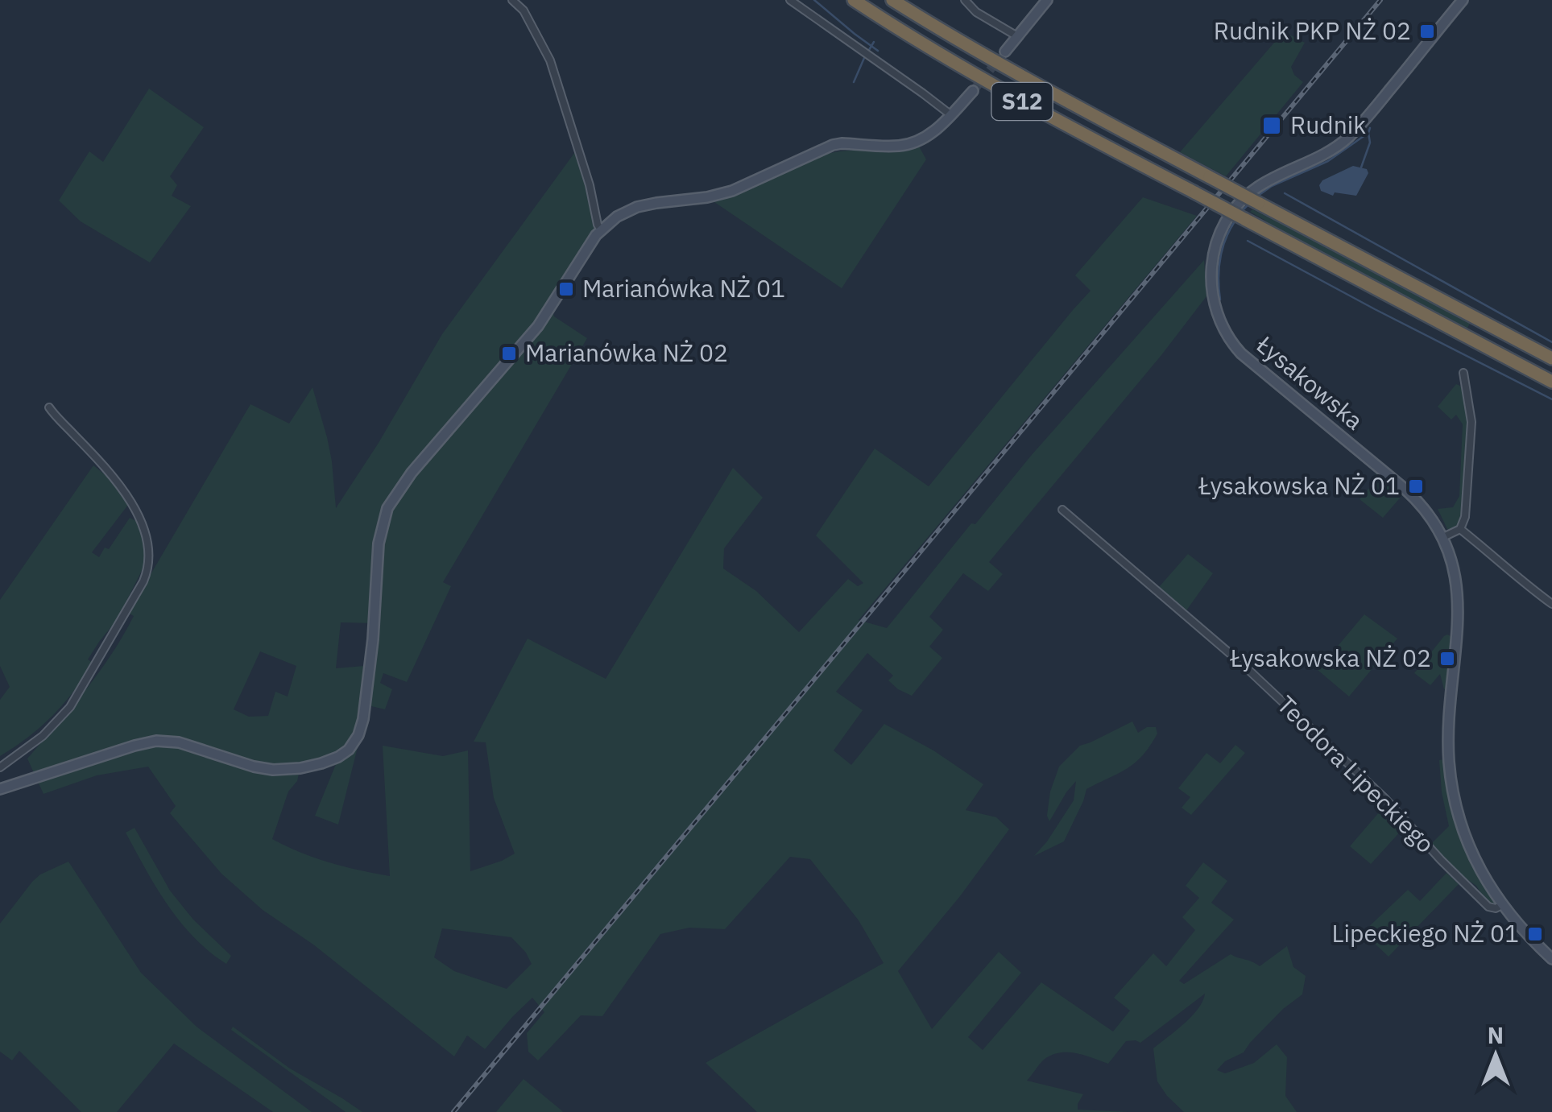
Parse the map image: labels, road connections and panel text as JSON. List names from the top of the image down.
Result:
{
  "streets": {
    "highway": ["S12"],
    "street": ["Łysakowska", "Teodora Lipeckiego"]
  },
  "crossings": [
    ["Łysakowska", "Teodora Lipeckiego"]
  ],
  "places": {
    "transit": [
      "Rudnik PKP NŻ 02",
      "Rudnik",
      "Marianówka NŻ 01",
      "Marianówka NŻ 02",
      "Łysakowska NŻ 01",
      "Łysakowska NŻ 02",
      "Lipeckiego NŻ 01"
    ]
  },
  "north": "top"
}
